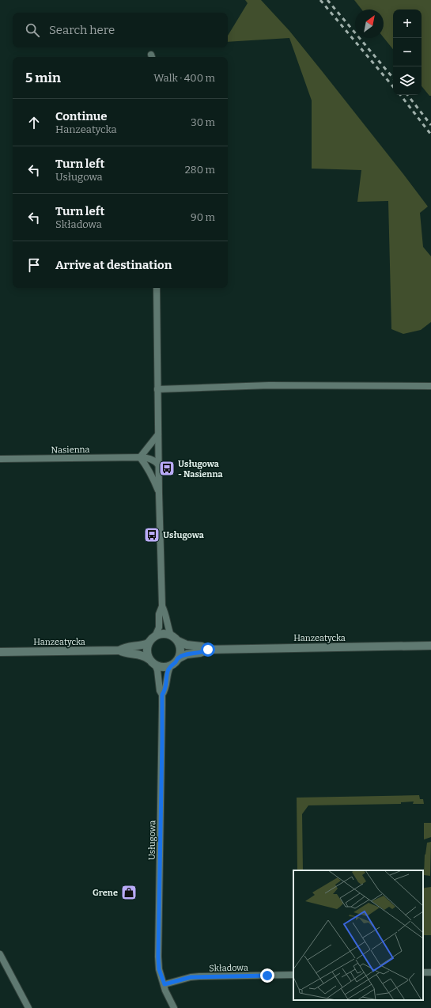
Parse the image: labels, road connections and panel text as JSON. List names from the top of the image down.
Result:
{
  "streets": {
    "street": [
      "Nasienna",
      "Hanzeatycka",
      "Usługowa",
      "Składowa"
    ]
  },
  "crossings": [
    ["Hanzeatycka", "Usługowa"],
    ["Usługowa", "Składowa"]
  ],
  "places": {
    "bus stop": ["Usługowa - Nasienna", "Usługowa"],
    "shop": ["Grene"]
  },
  "north": "top right",
  "page": {
    "map_buttons": ["+", "−"],
    "search": "Search here",
    "heading": ["5 min", "Walk · 400 m"],
    "list": [
      ["Continue", "Hanzeatycka", "30 m"],
      ["Turn left", "Usługowa", "280 m"],
      ["Turn left", "Składowa", "90 m"],
      "Arrive at destination"
    ]
  }
}
